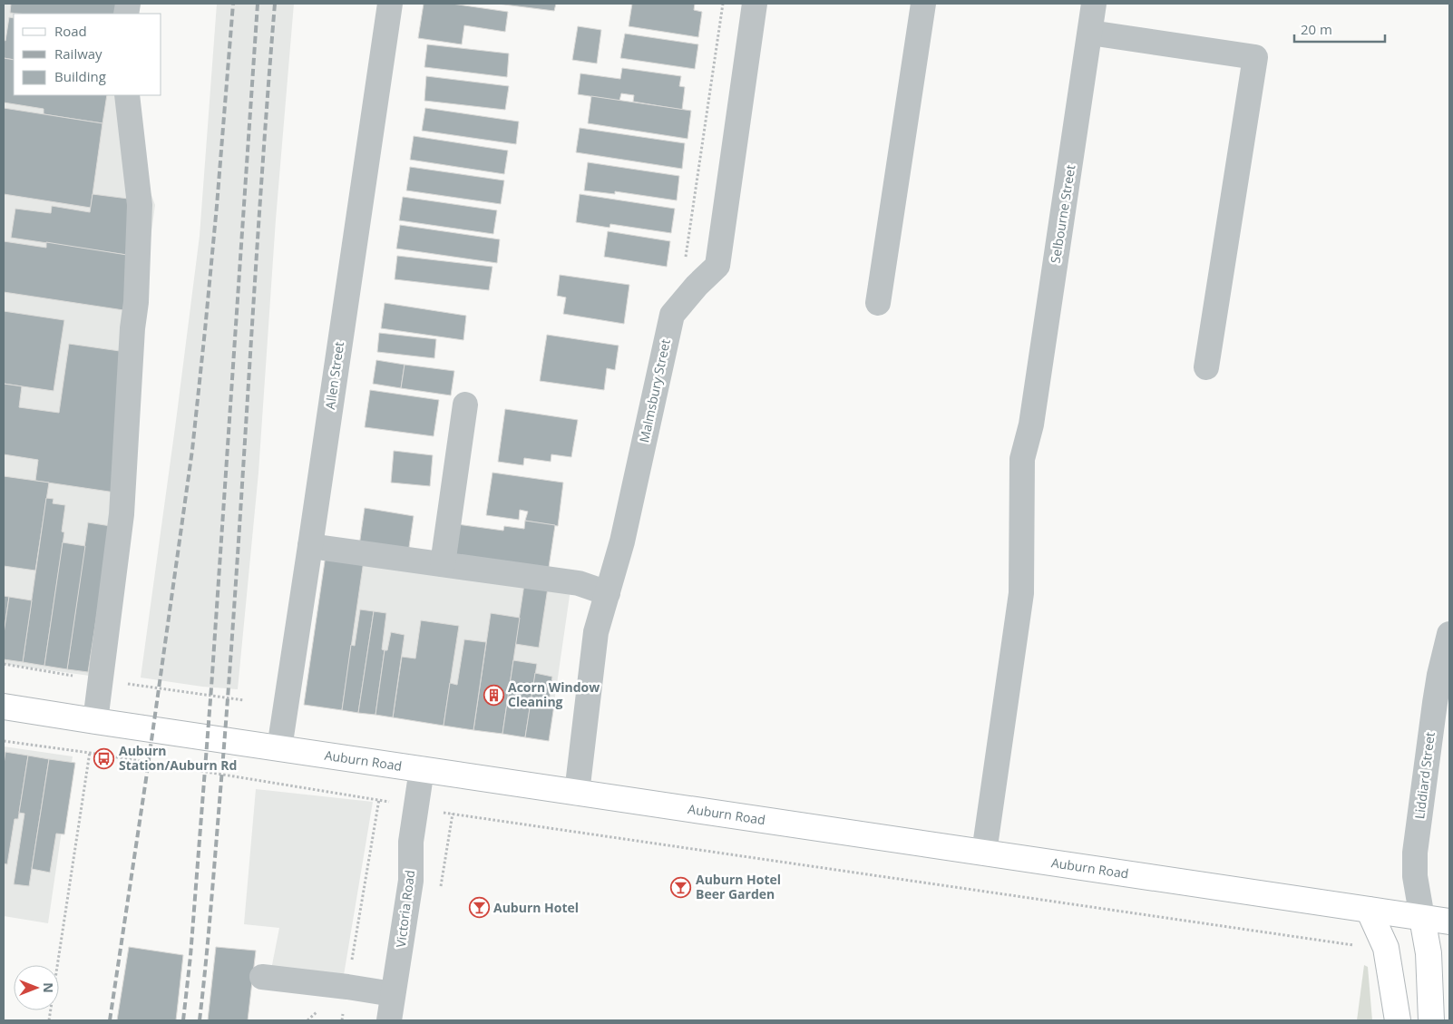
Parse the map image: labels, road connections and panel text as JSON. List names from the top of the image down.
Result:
{
  "streets": {
    "main road": ["Auburn Road"],
    "street": [
      "Selbourne Street",
      "Allen Street",
      "Malmsbury Street",
      "Liddiard Street",
      "Victoria Road"
    ]
  },
  "crossings": [
    ["Selbourne Street", "Auburn Road"],
    ["Allen Street", "Auburn Road"],
    ["Malmsbury Street", "Auburn Road"],
    ["Auburn Road", "Liddiard Street"],
    ["Auburn Road", "Victoria Road"]
  ],
  "places": {
    "building": ["Acorn Window Cleaning"],
    "bus stop": ["Auburn Station/Auburn Rd"],
    "bar": ["Auburn Hotel Beer Garden", "Auburn Hotel"]
  },
  "legend": ["Road", "Railway", "Building"],
  "scale_bar": "20 m",
  "north": "right"
}
